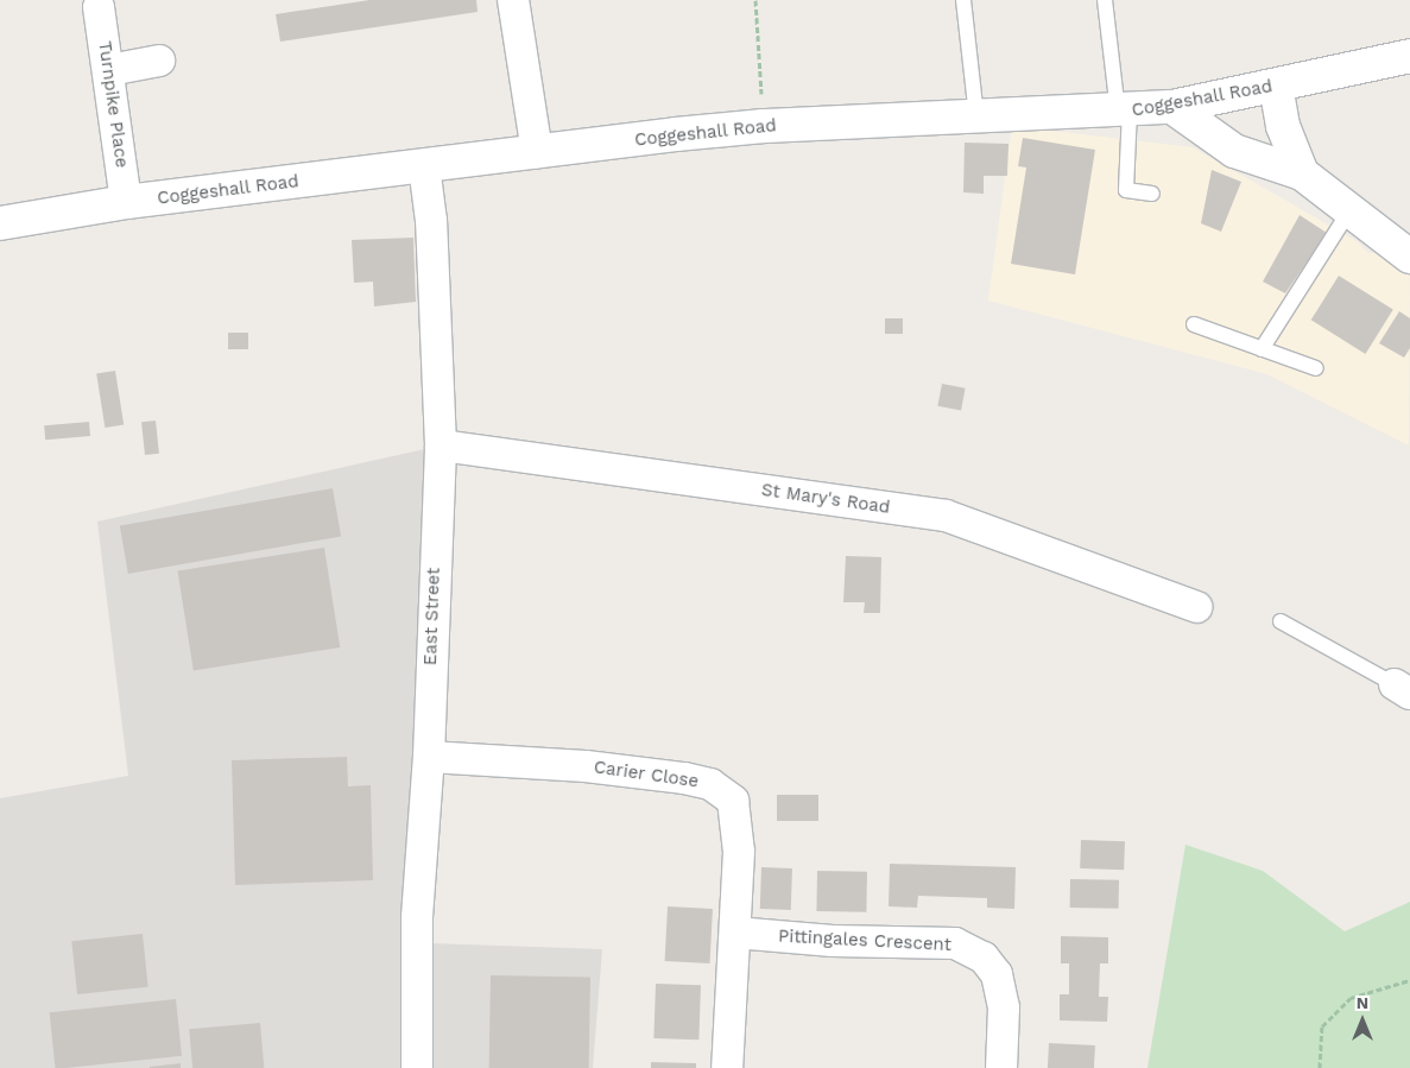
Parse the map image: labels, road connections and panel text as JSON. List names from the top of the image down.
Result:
{
  "streets": {
    "main road": ["Coggeshall Road"],
    "street": [
      "Turnpike Place",
      "St Mary's Road",
      "East Street",
      "Carier Close",
      "Pittingales Crescent"
    ]
  },
  "crossings": [
    ["Coggeshall Road", "Turnpike Place"],
    ["Coggeshall Road", "East Street"],
    ["St Mary's Road", "East Street"],
    ["East Street", "Carier Close"],
    ["Carier Close", "Pittingales Crescent"]
  ],
  "north": "top"
}
